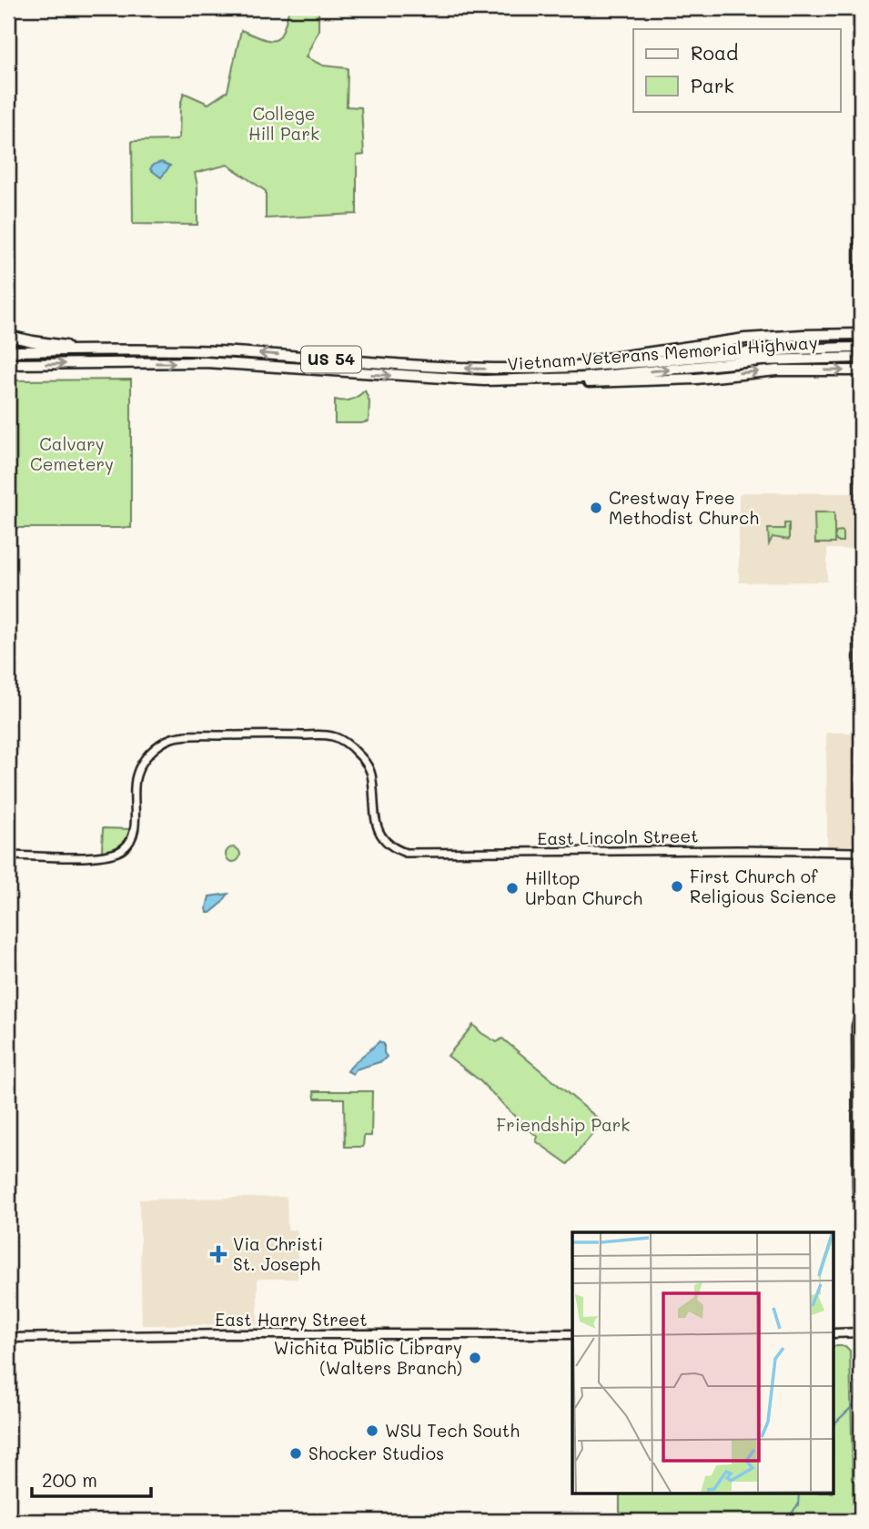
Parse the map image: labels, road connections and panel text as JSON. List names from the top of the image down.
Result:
{
  "streets": {
    "highway": ["Vietnam Veterans Memorial Highway", "US 54"],
    "main road": ["East Harry Street"],
    "street": ["East Lincoln Street"]
  },
  "parks": ["College Hill Park", "Calvary Cemetery", "Friendship Park"],
  "places": {
    "other": [
      "Crestway Free Methodist Church",
      "First Church of Religious Science",
      "Hilltop Urban Church",
      "Wichita Public Library (Walters Branch)",
      "WSU Tech South",
      "Shocker Studios"
    ],
    "health": ["Via Christi St. Joseph"]
  },
  "legend": ["Road", "Park"],
  "scale_bar": "200 m"
}
